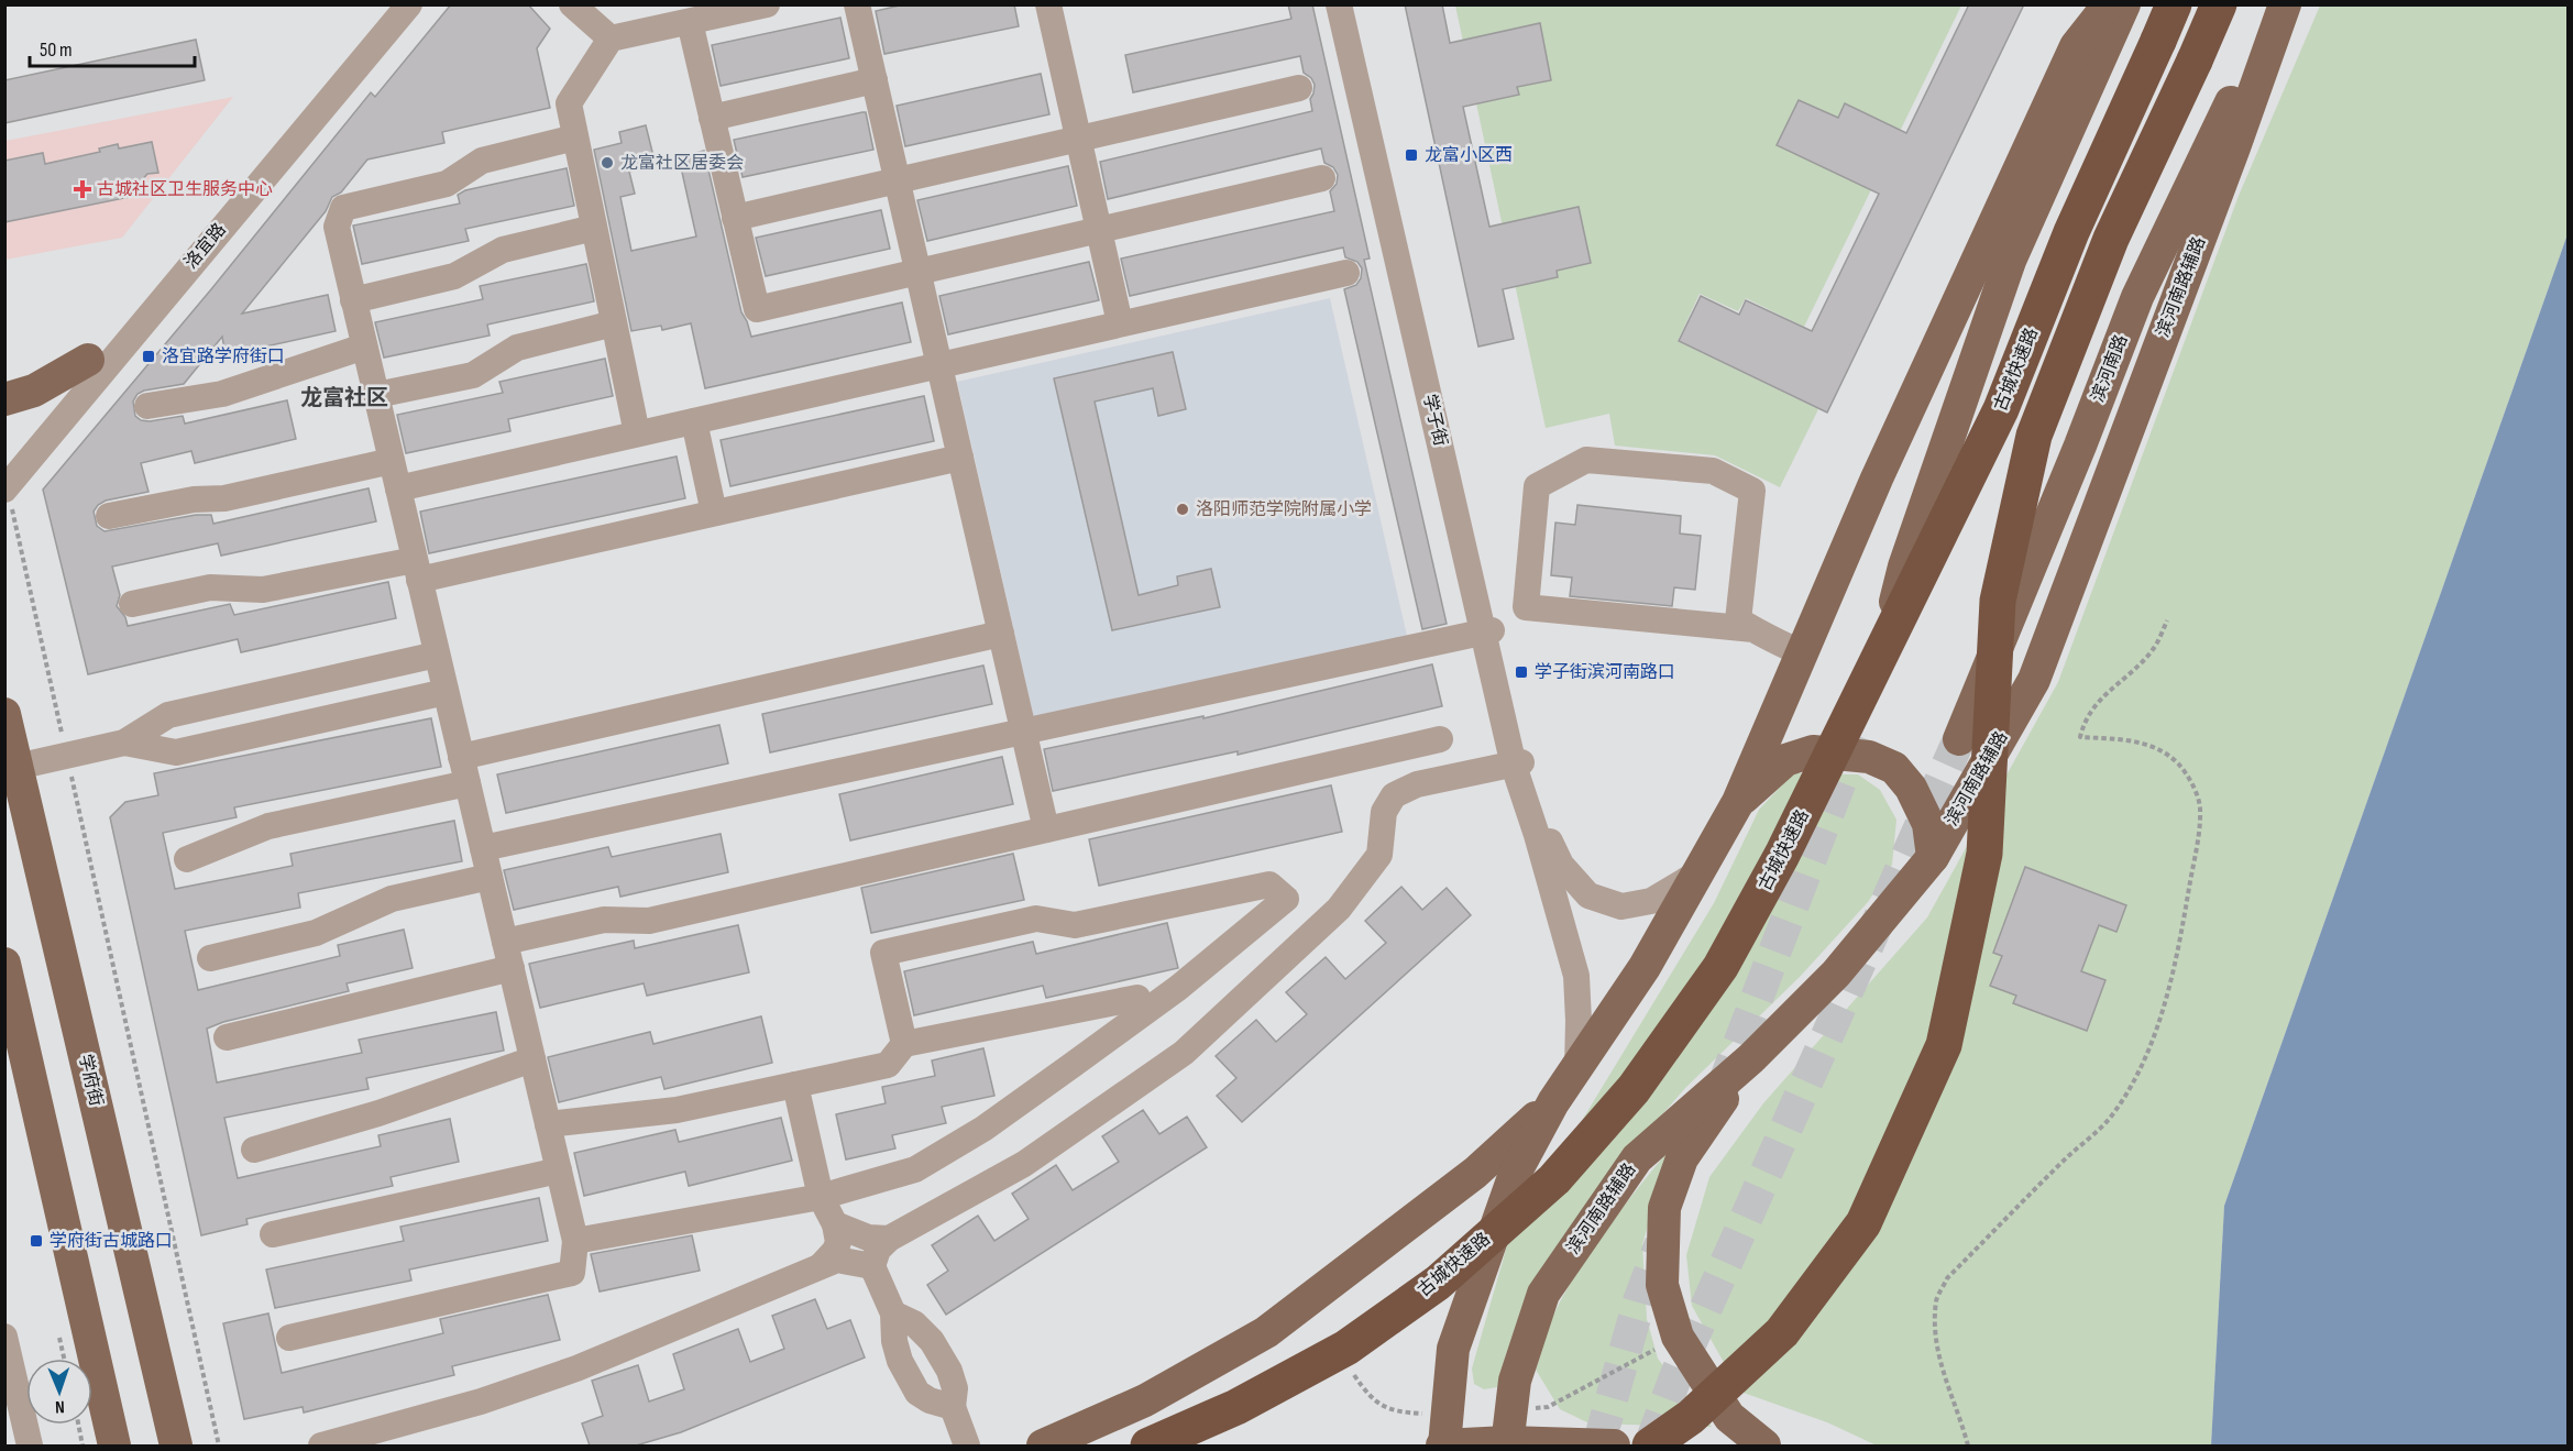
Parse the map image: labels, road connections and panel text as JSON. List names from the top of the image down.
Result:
{
  "streets": {
    "highway": ["古城快速路"],
    "main road": ["滨河南路辅路", "滨河南路", "学府街"],
    "street": ["洛宜路", "学子街"]
  },
  "districts": ["龙富社区"],
  "places": {
    "transit": [
      "龙富小区西",
      "洛宜路学府街口",
      "学子街滨河南路口",
      "学府街古城路口"
    ],
    "other": ["龙富社区居委会", "洛阳师范学院附属小学"],
    "health": ["古城社区卫生服务中心"]
  },
  "scale_bar": "50 m",
  "north": "bottom"
}
